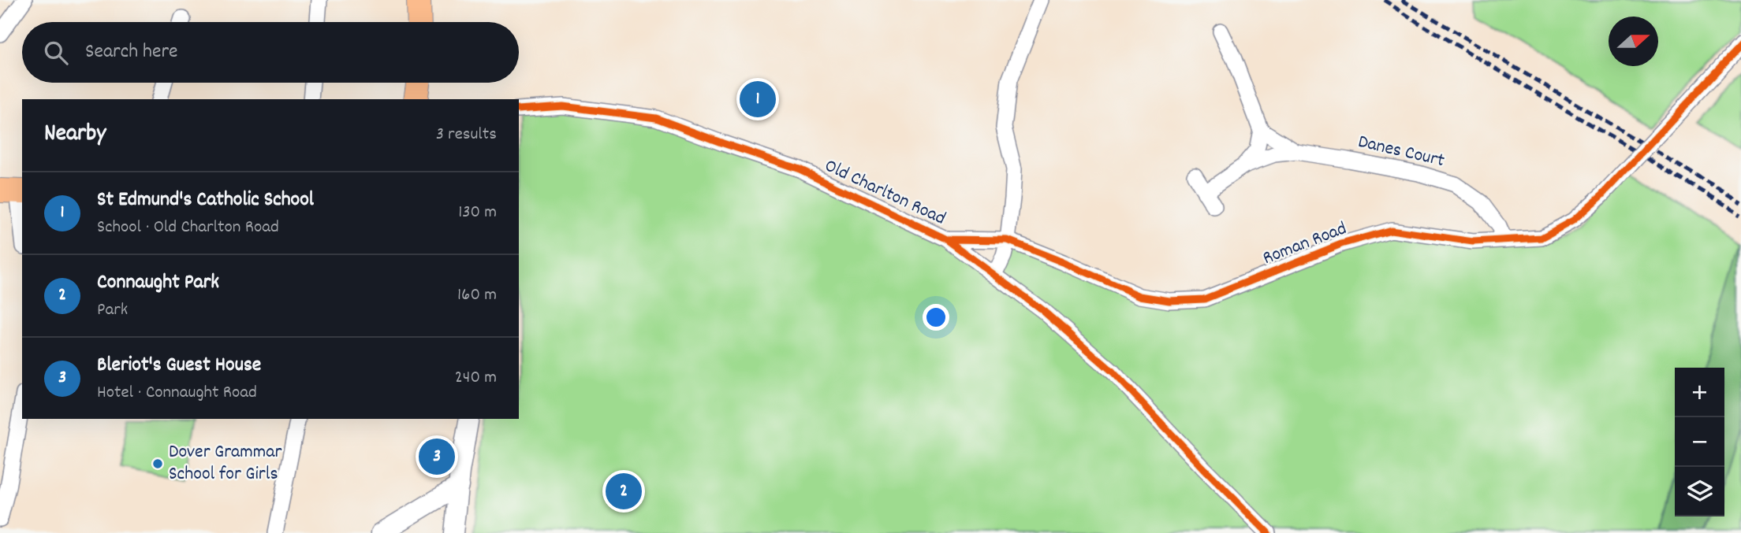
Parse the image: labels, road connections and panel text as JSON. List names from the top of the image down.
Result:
{
  "streets": {
    "street": ["Danes Court", "Old Charlton Road", "Roman Road"]
  },
  "crossings": [
    ["Danes Court", "Roman Road"],
    ["Old Charlton Road", "Roman Road"]
  ],
  "places": ["Dover Grammar School for Girls"],
  "north": "right",
  "page": {
    "search": "Search here",
    "pins": ["1", "3", "2"],
    "heading": ["Nearby", "3 results"],
    "list": [
      {
        "mark": "1",
        "name": "St Edmund's Catholic School",
        "note": "School · Old Charlton Road",
        "value": "130 m"
      },
      {
        "mark": "2",
        "name": "Connaught Park",
        "note": "Park",
        "value": "160 m"
      },
      {
        "mark": "3",
        "name": "Bleriot's Guest House",
        "note": "Hotel · Connaught Road",
        "value": "240 m"
      }
    ],
    "map_buttons": ["+", "−"]
  }
}
